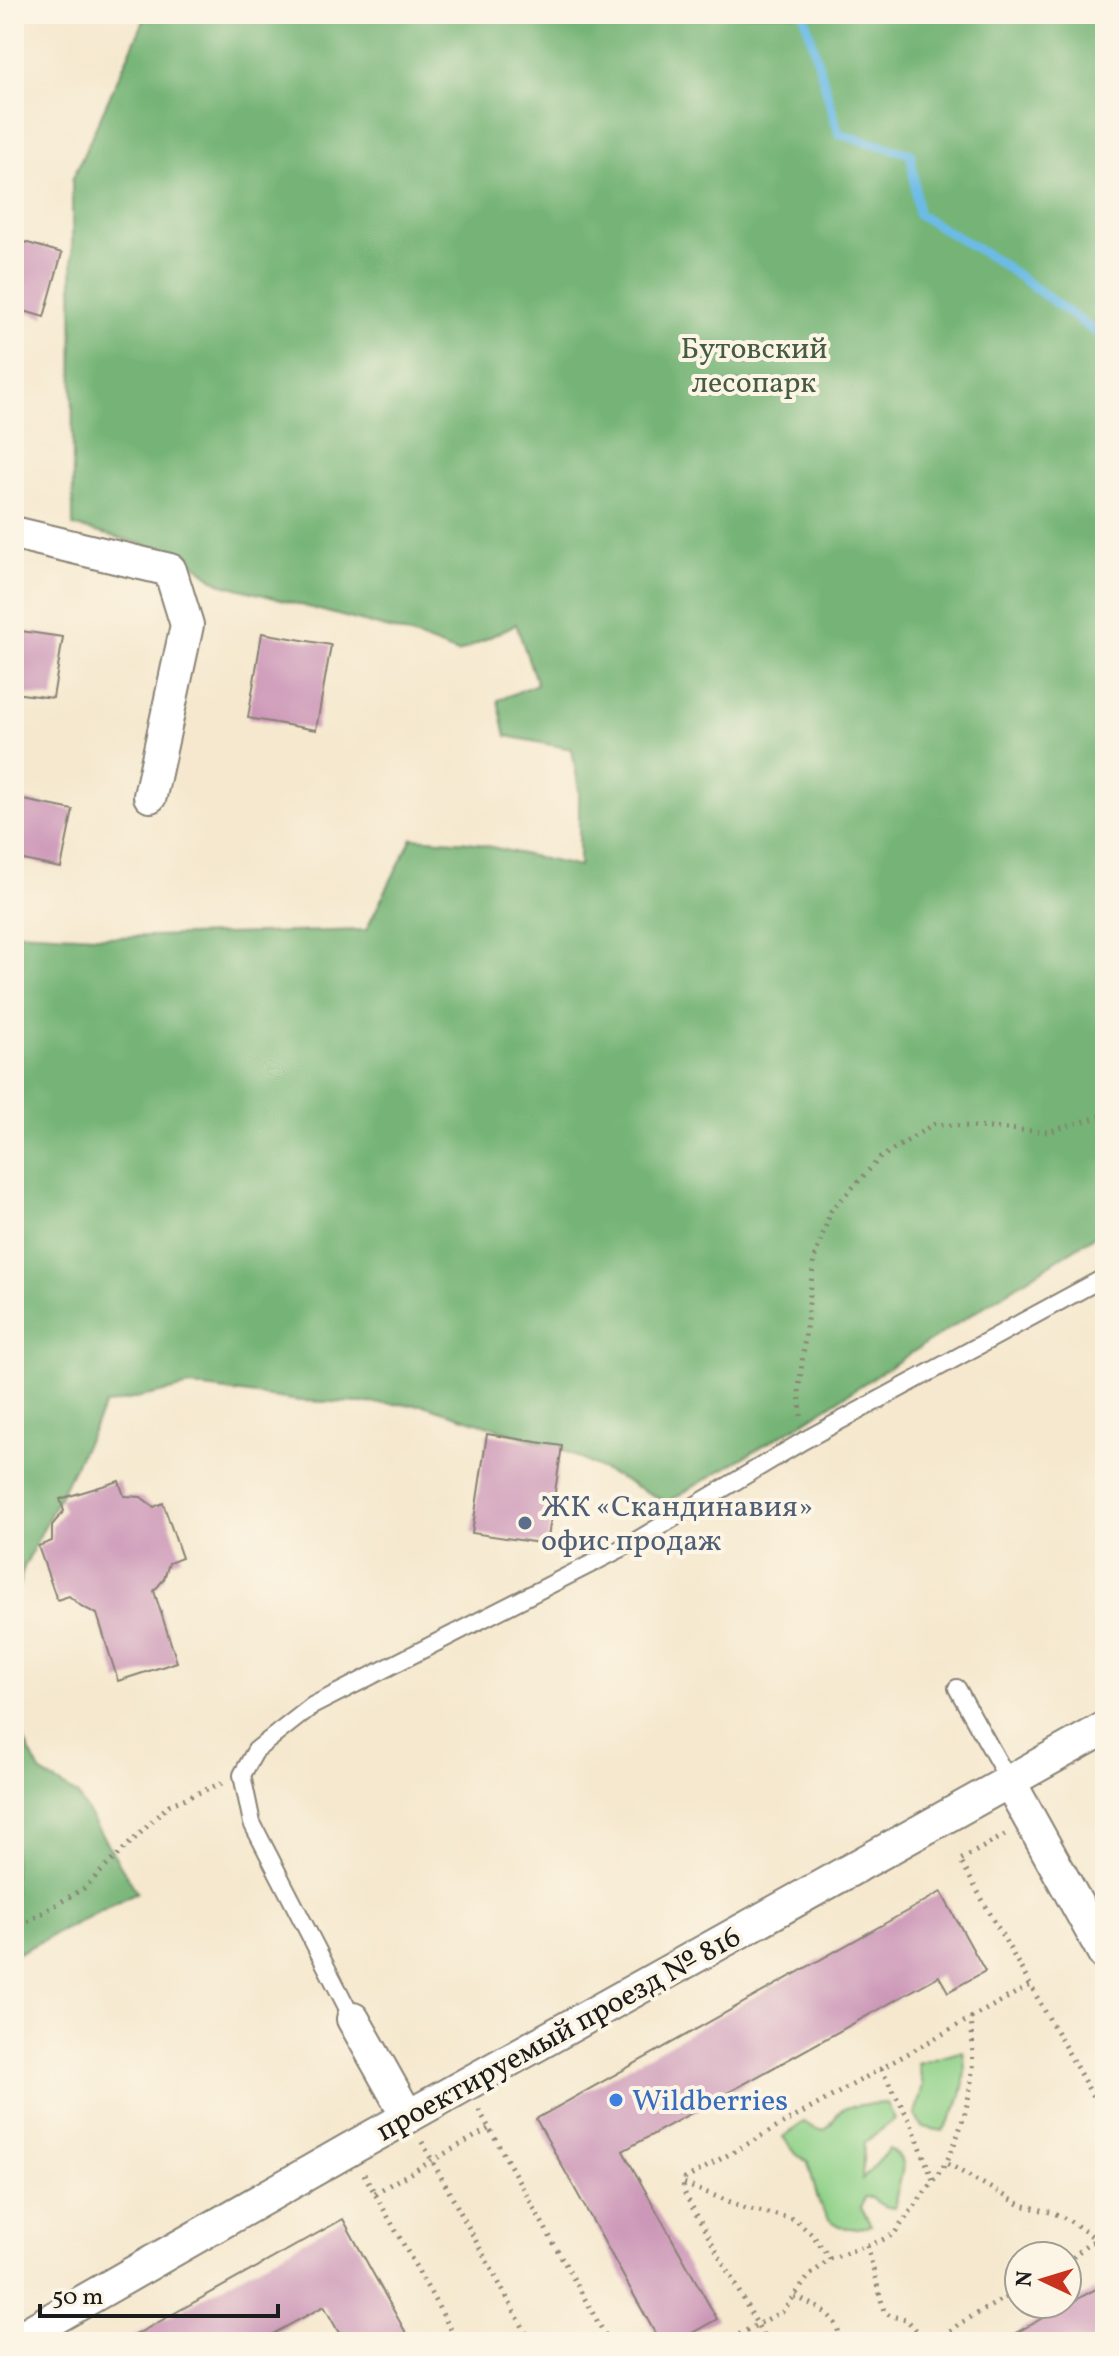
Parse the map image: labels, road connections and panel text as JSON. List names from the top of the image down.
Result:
{
  "streets": {
    "street": ["проектируемый проезд № 816"]
  },
  "parks": ["Бутовский лесопарк"],
  "places": ["ЖК «Скандинавия» офис продаж", "Wildberries"],
  "scale_bar": "50 m",
  "north": "left"
}
